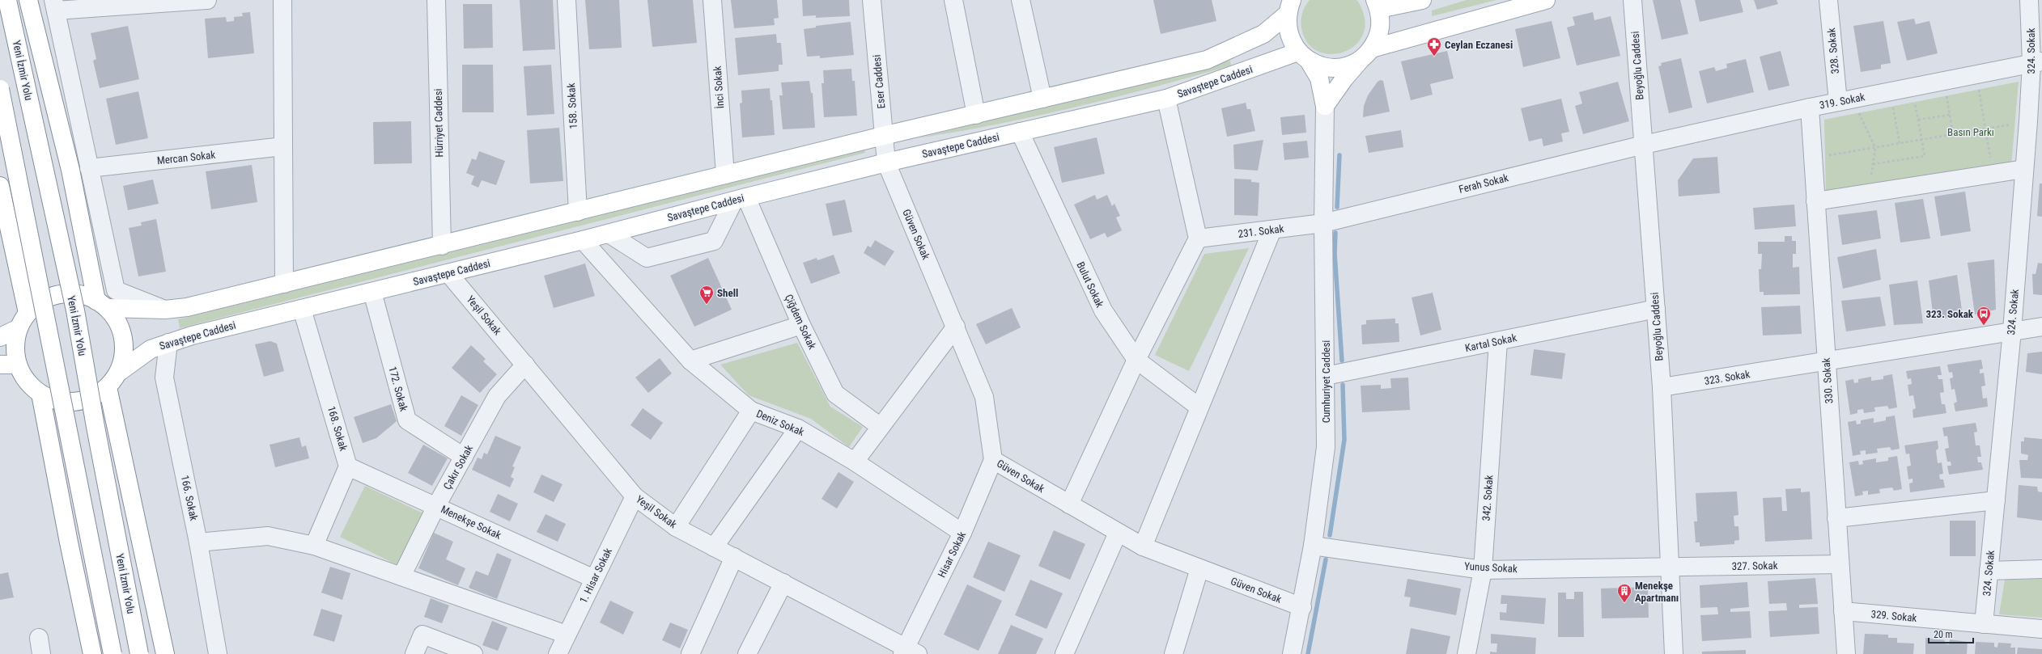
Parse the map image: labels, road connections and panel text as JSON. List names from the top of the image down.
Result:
{
  "streets": {
    "main road": ["Yeni İzmir Yolu", "Savaştepe Caddesi"],
    "street": [
      "328. Sokak",
      "324. Sokak",
      "Beyoğlu Caddesi",
      "Eser Caddesi",
      "İnci Sokak",
      "319. Sokak",
      "158. Sokak",
      "Hürriyet Caddesi",
      "Mercan Sokak",
      "Ferah Sokak",
      "231. Sokak",
      "Güven Sokak",
      "Bulut Sokak",
      "Yeşil Sokak",
      "Çiğdem Sokak",
      "Kartal Sokak",
      "323. Sokak",
      "330. Sokak",
      "Cumhuriyet Caddesi",
      "172. Sokak",
      "Deniz Sokak",
      "168. Sokak",
      "Çakır Sokak",
      "166. Sokak",
      "342. Sokak",
      "Menekşe Sokak",
      "Hisar Sokak",
      "327. Sokak",
      "Yunus Sokak",
      "1. Hisar Sokak",
      "329. Sokak"
    ]
  },
  "crossings": [
    ["328. Sokak", "319. Sokak"],
    ["324. Sokak", "319. Sokak"],
    ["324. Sokak", "323. Sokak"],
    ["324. Sokak", "329. Sokak"],
    ["Beyoğlu Caddesi", "319. Sokak"],
    ["Beyoğlu Caddesi", "Ferah Sokak"],
    ["Beyoğlu Caddesi", "Kartal Sokak"],
    ["Beyoğlu Caddesi", "323. Sokak"],
    ["Beyoğlu Caddesi", "327. Sokak"],
    ["Beyoğlu Caddesi", "Yunus Sokak"],
    ["Yeni İzmir Yolu", "Savaştepe Caddesi"],
    ["Eser Caddesi", "Savaştepe Caddesi"],
    ["Eser Caddesi", "Güven Sokak"],
    ["Savaştepe Caddesi", "Güven Sokak"],
    ["Savaştepe Caddesi", "Bulut Sokak"],
    ["Savaştepe Caddesi", "Yeşil Sokak"],
    ["Savaştepe Caddesi", "Çiğdem Sokak"],
    ["Savaştepe Caddesi", "172. Sokak"],
    ["Savaştepe Caddesi", "Deniz Sokak"],
    ["Savaştepe Caddesi", "168. Sokak"],
    ["Savaştepe Caddesi", "166. Sokak"],
    ["319. Sokak", "Ferah Sokak"],
    ["319. Sokak", "330. Sokak"],
    ["Ferah Sokak", "231. Sokak"],
    ["Ferah Sokak", "Cumhuriyet Caddesi"],
    ["231. Sokak", "Cumhuriyet Caddesi"],
    ["Güven Sokak", "Cumhuriyet Caddesi"],
    ["Güven Sokak", "Hisar Sokak"],
    ["Yeşil Sokak", "Çakır Sokak"],
    ["Yeşil Sokak", "Hisar Sokak"],
    ["Yeşil Sokak", "1. Hisar Sokak"],
    ["Kartal Sokak", "Cumhuriyet Caddesi"],
    ["Kartal Sokak", "342. Sokak"],
    ["323. Sokak", "330. Sokak"],
    ["330. Sokak", "327. Sokak"],
    ["330. Sokak", "329. Sokak"],
    ["Cumhuriyet Caddesi", "Yunus Sokak"],
    ["172. Sokak", "Çakır Sokak"],
    ["Deniz Sokak", "Hisar Sokak"],
    ["168. Sokak", "Menekşe Sokak"],
    ["Çakır Sokak", "Menekşe Sokak"],
    ["342. Sokak", "Yunus Sokak"],
    ["Menekşe Sokak", "1. Hisar Sokak"],
    ["327. Sokak", "Yunus Sokak"]
  ],
  "parks": ["Basın Parkı"],
  "places": {
    "pharmacy": ["Ceylan Eczanesi"],
    "supermarket": ["Shell"],
    "bus stop": ["323. Sokak"],
    "building": ["Menekşe Apartmanı"]
  },
  "scale_bar": "20 m"
}
